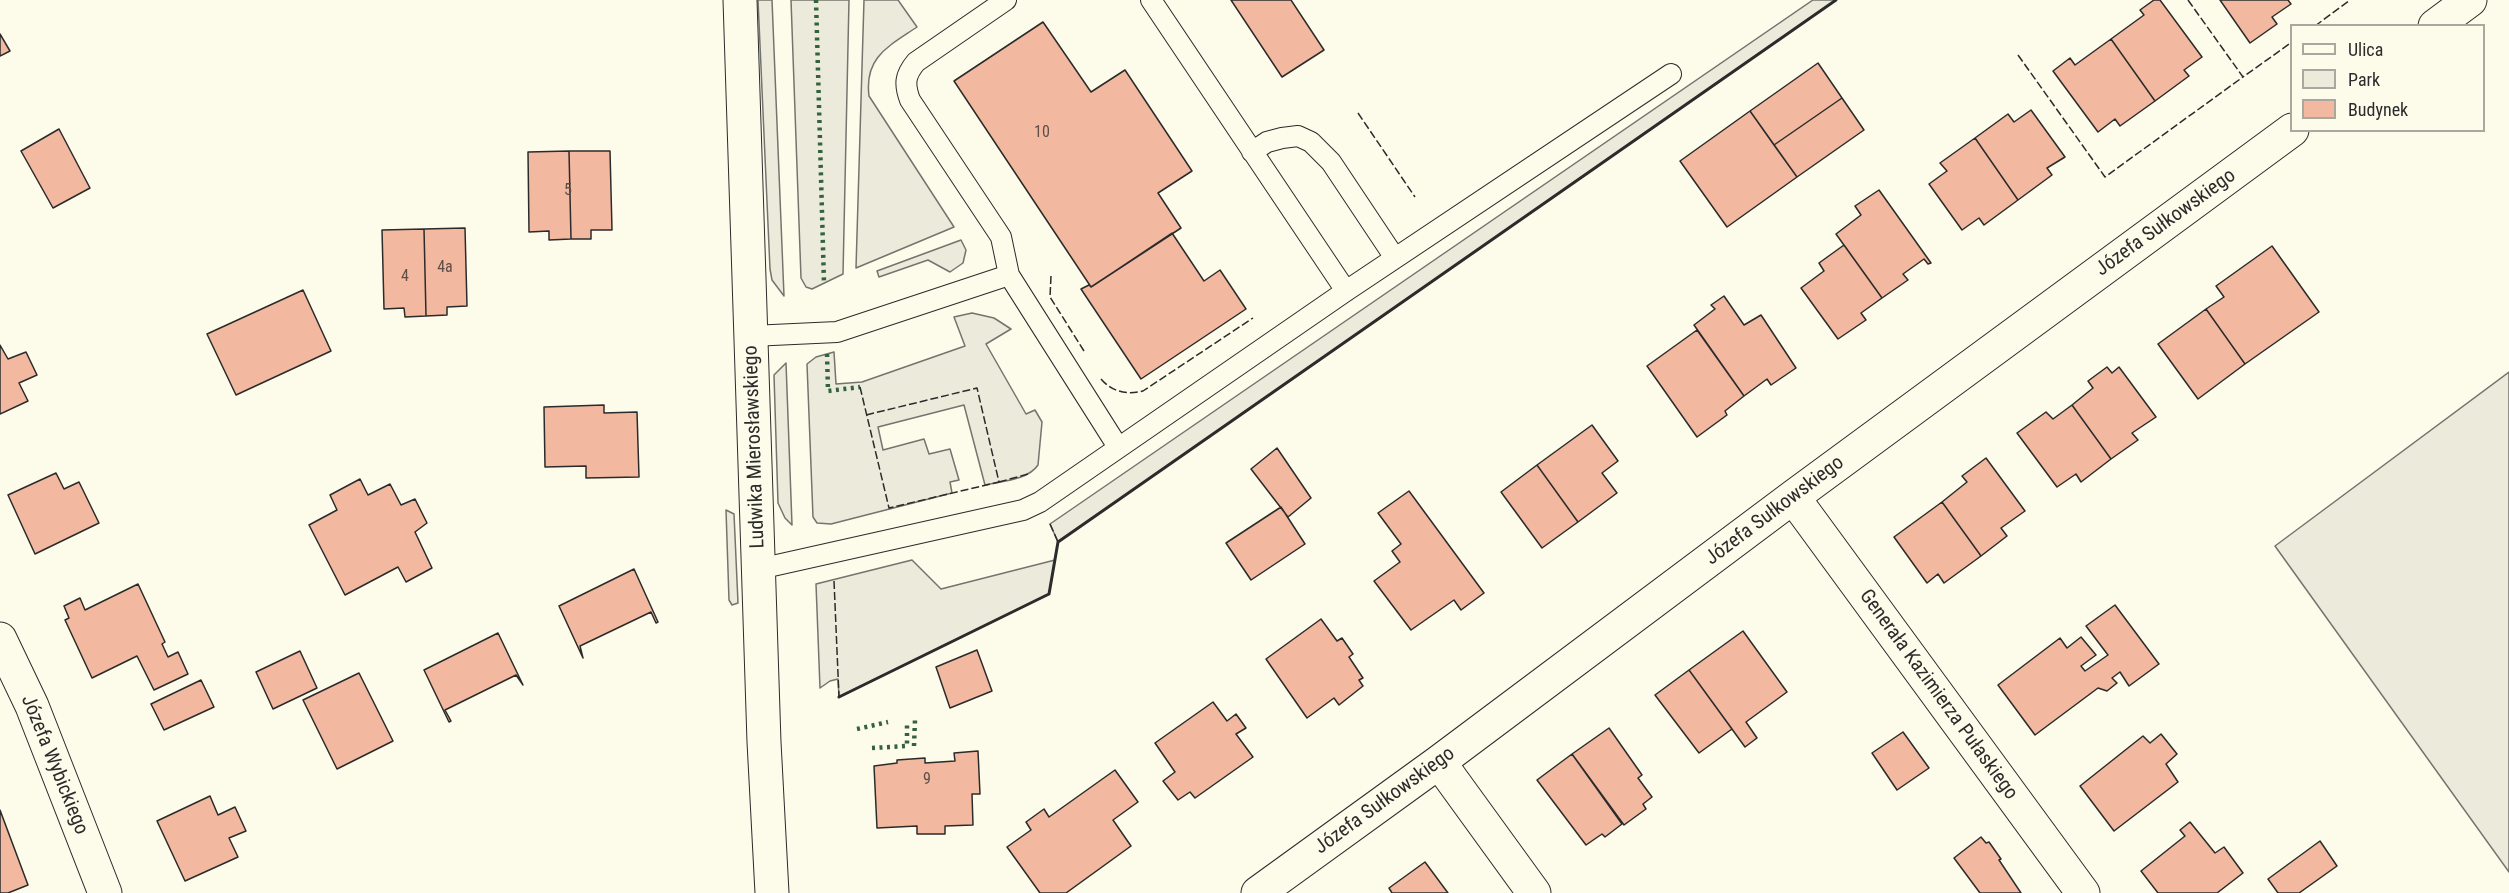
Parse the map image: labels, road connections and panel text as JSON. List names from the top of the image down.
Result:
{
  "streets": {
    "street": [
      "Józefa Sułkowskiego",
      "Ludwika Mierosławskiego",
      "Generała Kazimierza Pułaskiego",
      "Józefa Wybickiego"
    ]
  },
  "crossings": [
    ["Józefa Sułkowskiego", "Generała Kazimierza Pułaskiego"]
  ],
  "house_numbers": [
    "10",
    "5",
    "4a",
    "4",
    "9"
  ],
  "legend": ["Ulica", "Park", "Budynek"]
}
